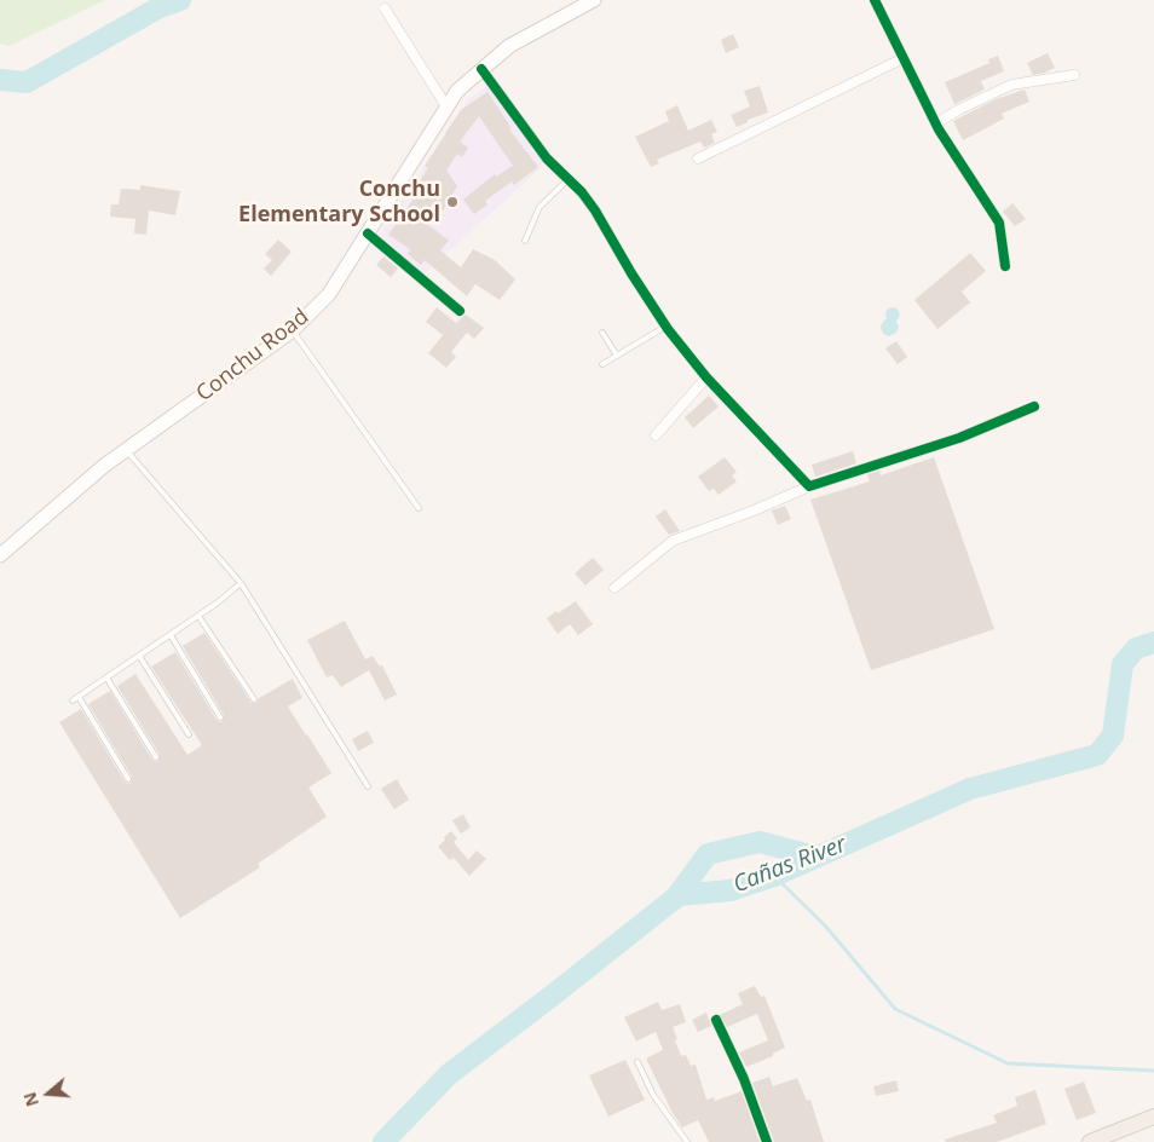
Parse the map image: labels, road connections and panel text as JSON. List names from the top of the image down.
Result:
{
  "streets": {
    "main road": ["Conchu Road"]
  },
  "water": ["Cañas River"],
  "places": ["Conchu Elementary School"],
  "north": "left"
}
